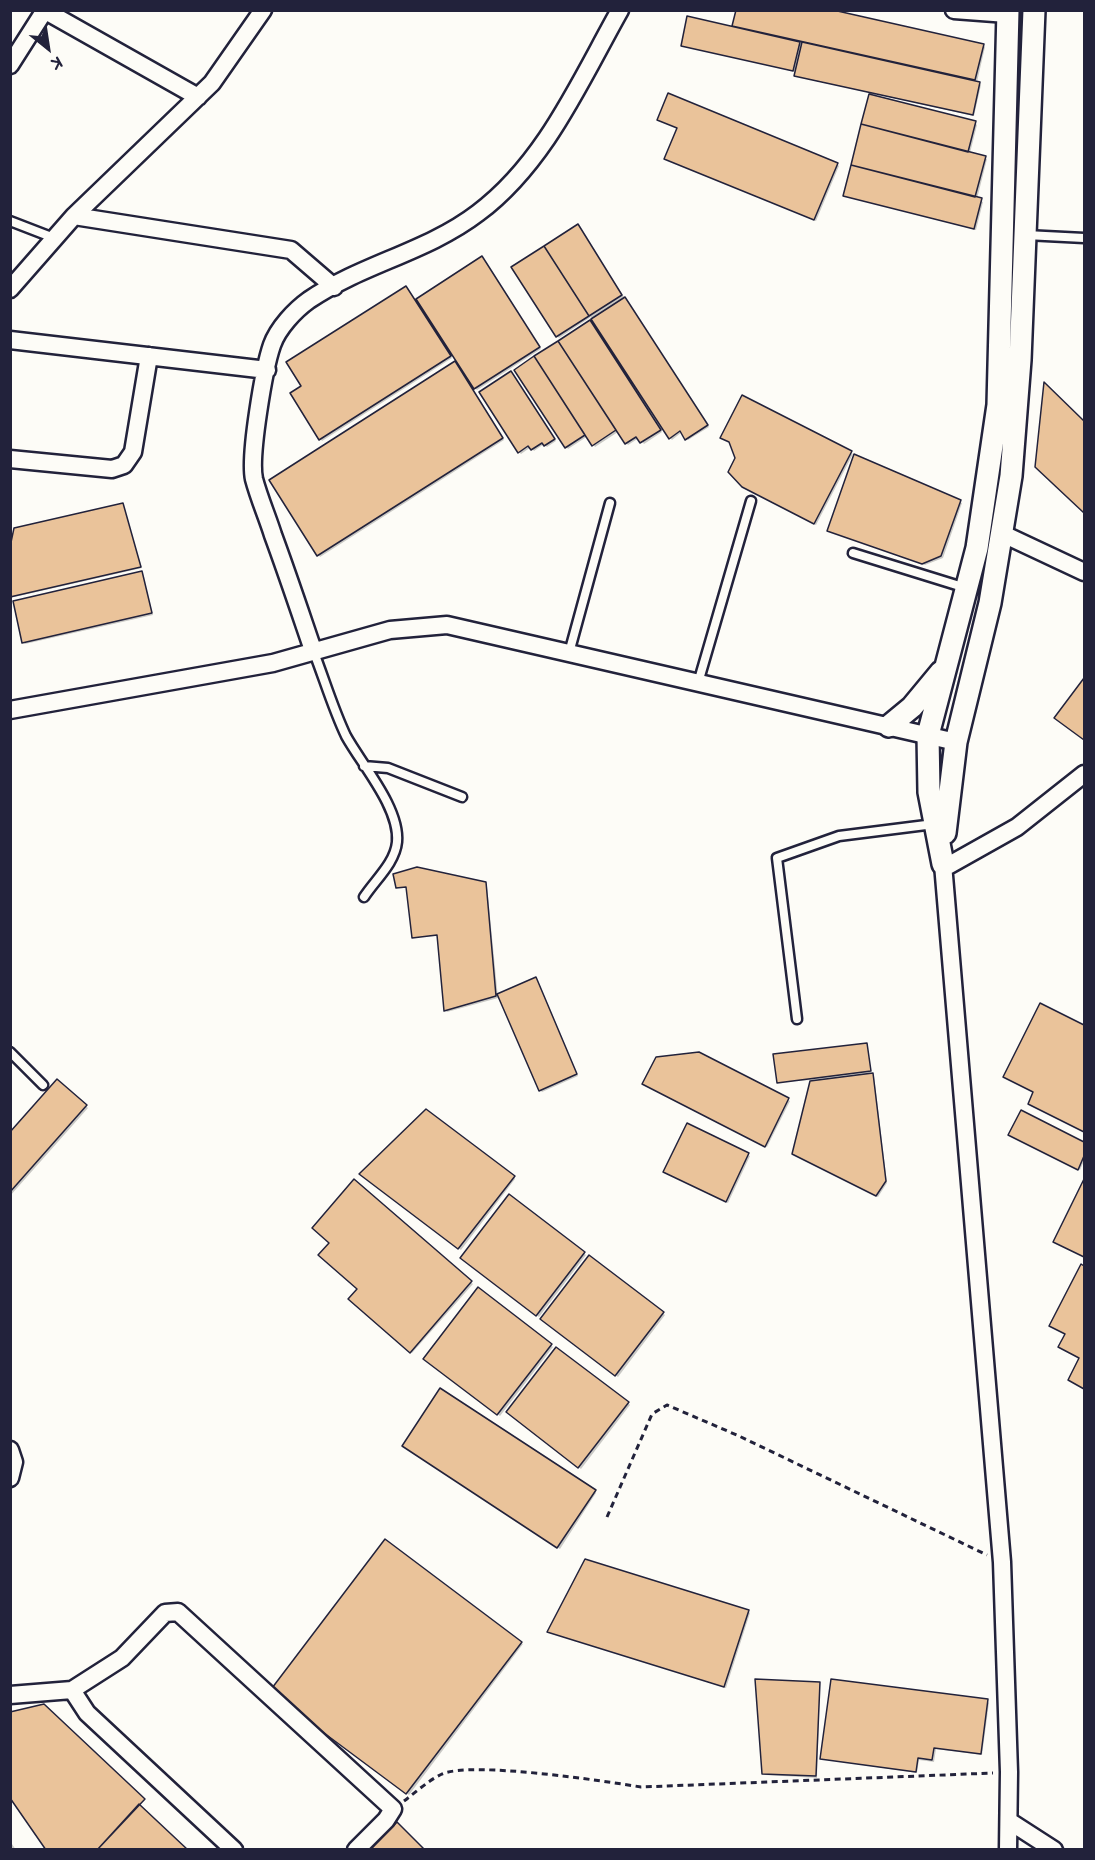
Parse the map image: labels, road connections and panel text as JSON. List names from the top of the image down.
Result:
{
  "north": "bottom right"
}
